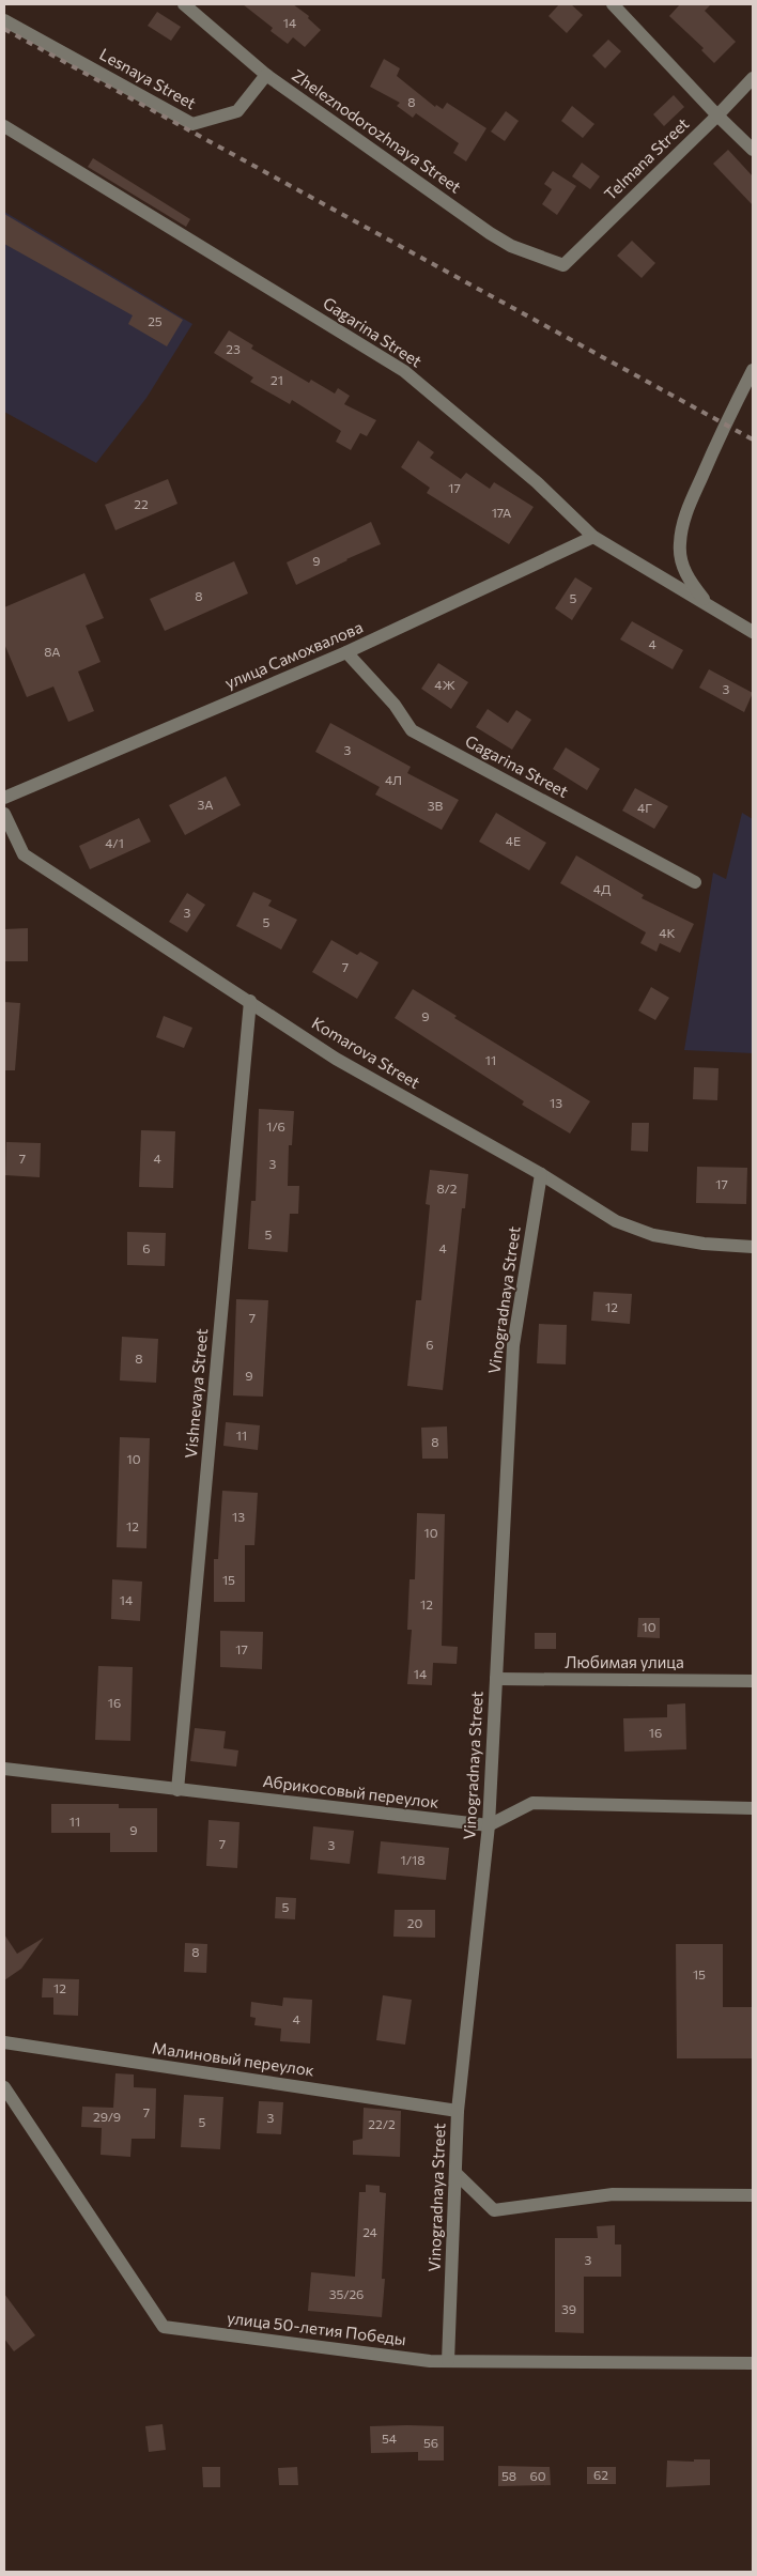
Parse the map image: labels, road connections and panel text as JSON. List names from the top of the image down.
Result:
{
  "streets": {
    "street": [
      "Lesnaya Street",
      "Zheleznodorozhnaya Street",
      "Telmana Street",
      "Gagarina Street",
      "улица Самохвалова",
      "Komarova Street",
      "Vinogradnaya Street",
      "Vishnevaya Street",
      "Любимая улица",
      "Абрикосовый переулок",
      "Малиновый переулок",
      "улица 50-летия Победы"
    ]
  },
  "crossings": [
    ["Lesnaya Street", "Zheleznodorozhnaya Street"],
    ["Zheleznodorozhnaya Street", "Telmana Street"],
    ["Gagarina Street", "улица Самохвалова"],
    ["Komarova Street", "Vinogradnaya Street"],
    ["Komarova Street", "Vishnevaya Street"],
    ["Vinogradnaya Street", "Любимая улица"],
    ["Vinogradnaya Street", "Абрикосовый переулок"],
    ["Vinogradnaya Street", "Малиновый переулок"],
    ["Vinogradnaya Street", "улица 50-летия Победы"],
    ["Vishnevaya Street", "Абрикосовый переулок"]
  ],
  "house_numbers": [
    "14",
    "8",
    "25",
    "23",
    "21",
    "17",
    "22",
    "17А",
    "9",
    "8",
    "5",
    "4",
    "8А",
    "4Ж",
    "3",
    "3",
    "4Л",
    "3А",
    "3В",
    "4Г",
    "4Е",
    "4/1",
    "4Д",
    "3",
    "5",
    "4К",
    "7",
    "9",
    "11",
    "13",
    "1/6",
    "7",
    "4",
    "3",
    "17",
    "8/2",
    "5",
    "6",
    "4",
    "12",
    "7",
    "6",
    "8",
    "9",
    "11",
    "8",
    "10",
    "13",
    "12",
    "10",
    "15",
    "14",
    "12",
    "10",
    "17",
    "14",
    "16",
    "16",
    "11",
    "9",
    "7",
    "3",
    "1/18",
    "5",
    "20",
    "8",
    "15",
    "12",
    "4",
    "7",
    "29/9",
    "3",
    "5",
    "22/2",
    "24",
    "3",
    "35/26",
    "39",
    "54",
    "56",
    "62",
    "58",
    "60"
  ]
}
